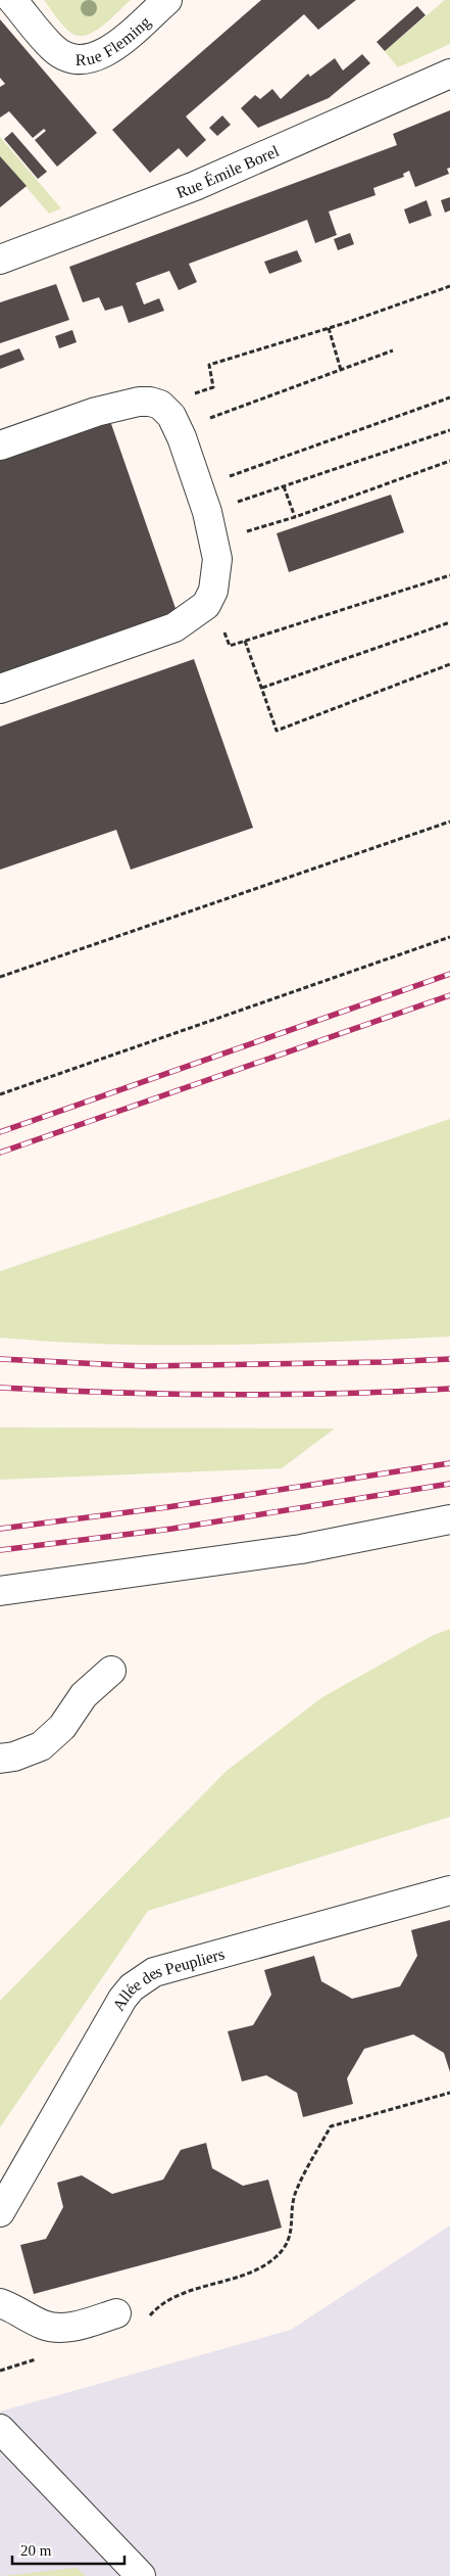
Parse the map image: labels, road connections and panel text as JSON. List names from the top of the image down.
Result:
{
  "streets": {
    "street": ["Rue Fleming", "Rue Émile Borel", "Allée des Peupliers"]
  },
  "scale_bar": "20 m"
}
